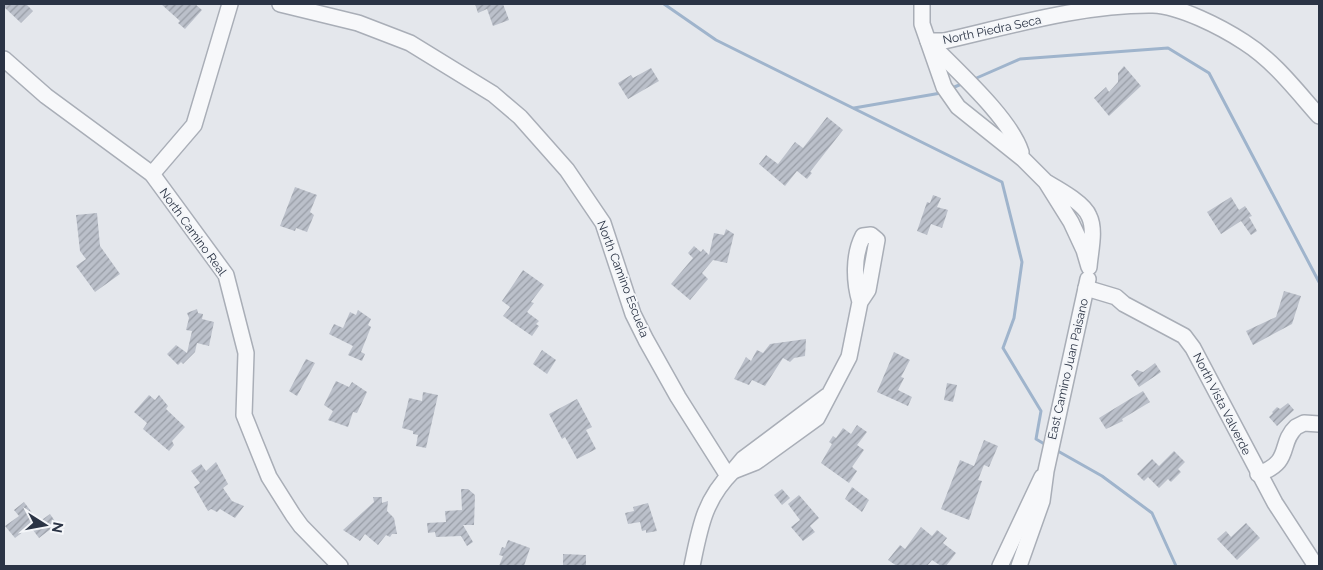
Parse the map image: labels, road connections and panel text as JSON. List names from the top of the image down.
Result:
{
  "streets": {
    "street": [
      "North Piedra Seca",
      "North Camino Real",
      "North Camino Escuela",
      "East Camino Juan Paisano",
      "North Vista Valverde"
    ]
  },
  "crossings": [
    ["North Piedra Seca", "East Camino Juan Paisano"],
    ["East Camino Juan Paisano", "North Vista Valverde"]
  ],
  "north": "right"
}
